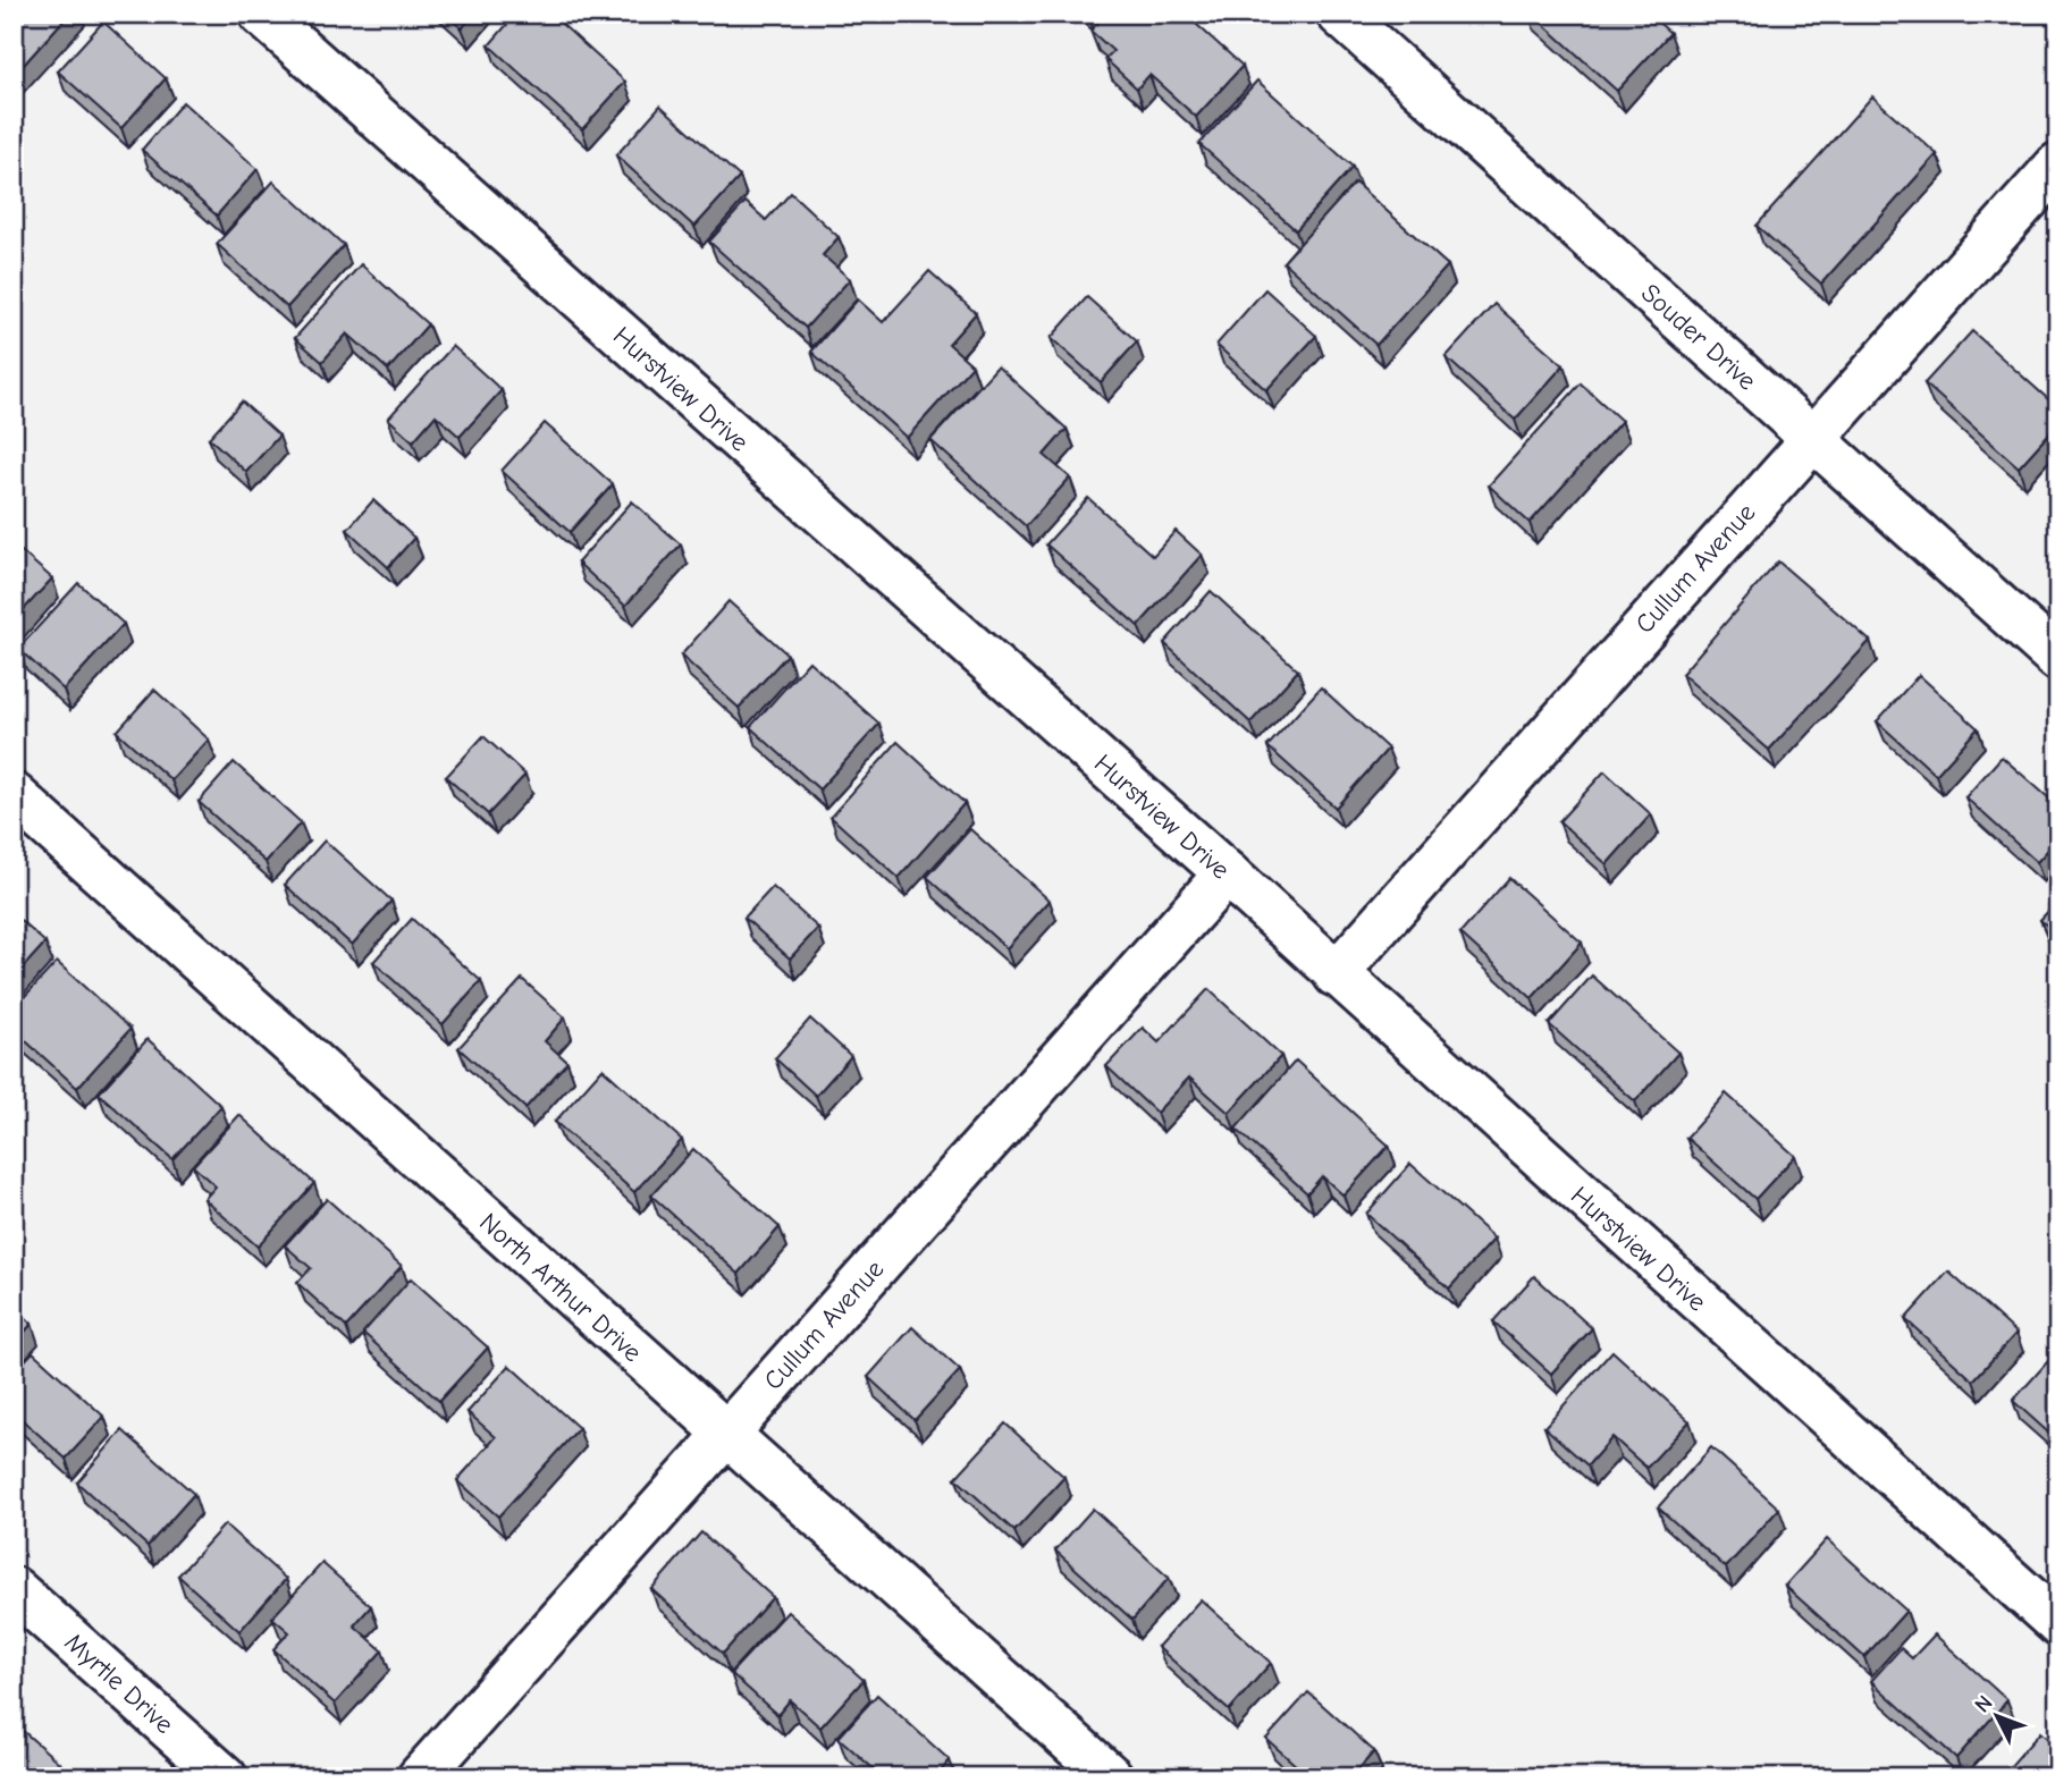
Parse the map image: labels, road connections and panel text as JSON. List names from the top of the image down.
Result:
{
  "streets": {
    "street": [
      "Souder Drive",
      "Hurstview Drive",
      "Cullum Avenue",
      "North Arthur Drive",
      "Myrtle Drive"
    ]
  },
  "crossings": [
    ["Souder Drive", "Cullum Avenue"],
    ["Hurstview Drive", "Cullum Avenue"],
    ["Cullum Avenue", "North Arthur Drive"]
  ],
  "north": "top left"
}
